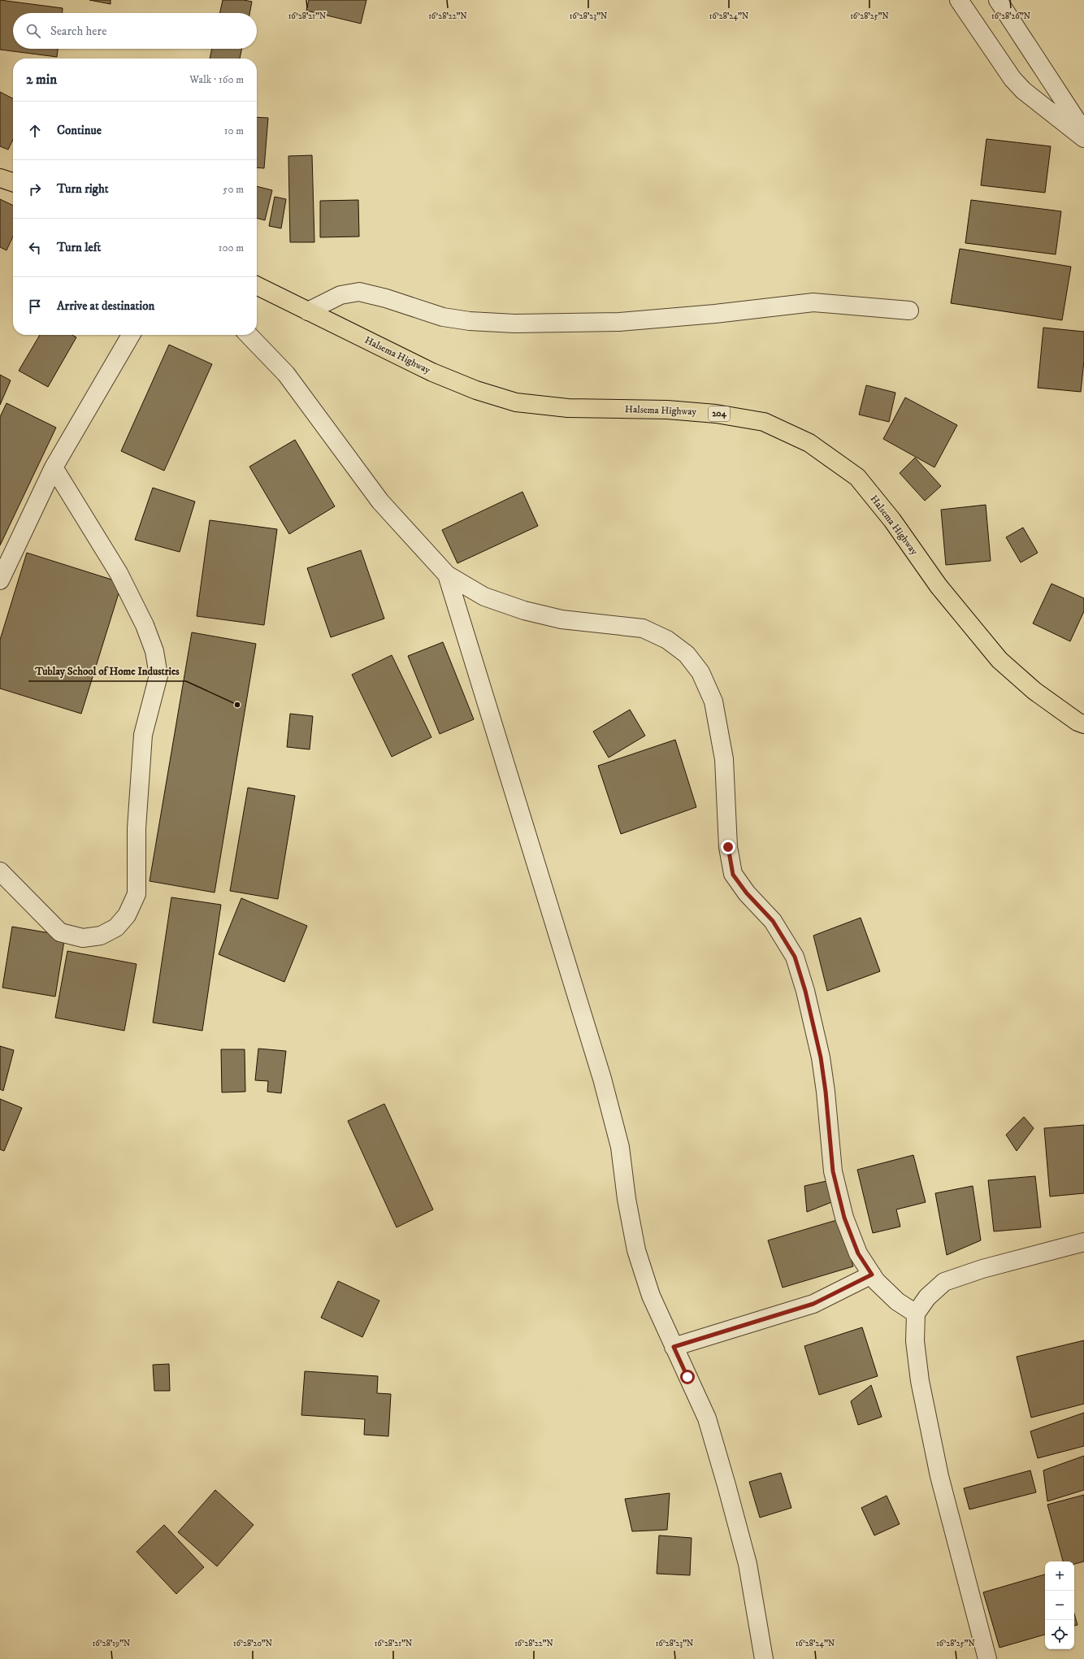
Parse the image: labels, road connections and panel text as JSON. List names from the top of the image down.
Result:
{
  "streets": {
    "highway": ["Halsema Highway", "204"]
  },
  "places": ["Tublay School of Home Industries"],
  "page": {
    "search": "Search here",
    "heading": ["2 min", "Walk · 160 m"],
    "list": [
      ["Continue", "10 m"],
      ["Turn right", "50 m"],
      ["Turn left", "100 m"],
      "Arrive at destination"
    ],
    "map_buttons": ["+", "−"]
  },
  "coordinates": [
    "16°28'21\"N",
    "16°28'22\"N",
    "16°28'23\"N",
    "16°28'24\"N",
    "16°28'25\"N",
    "16°28'26\"N",
    "16°28'19\"N",
    "16°28'20\"N"
  ]
}
